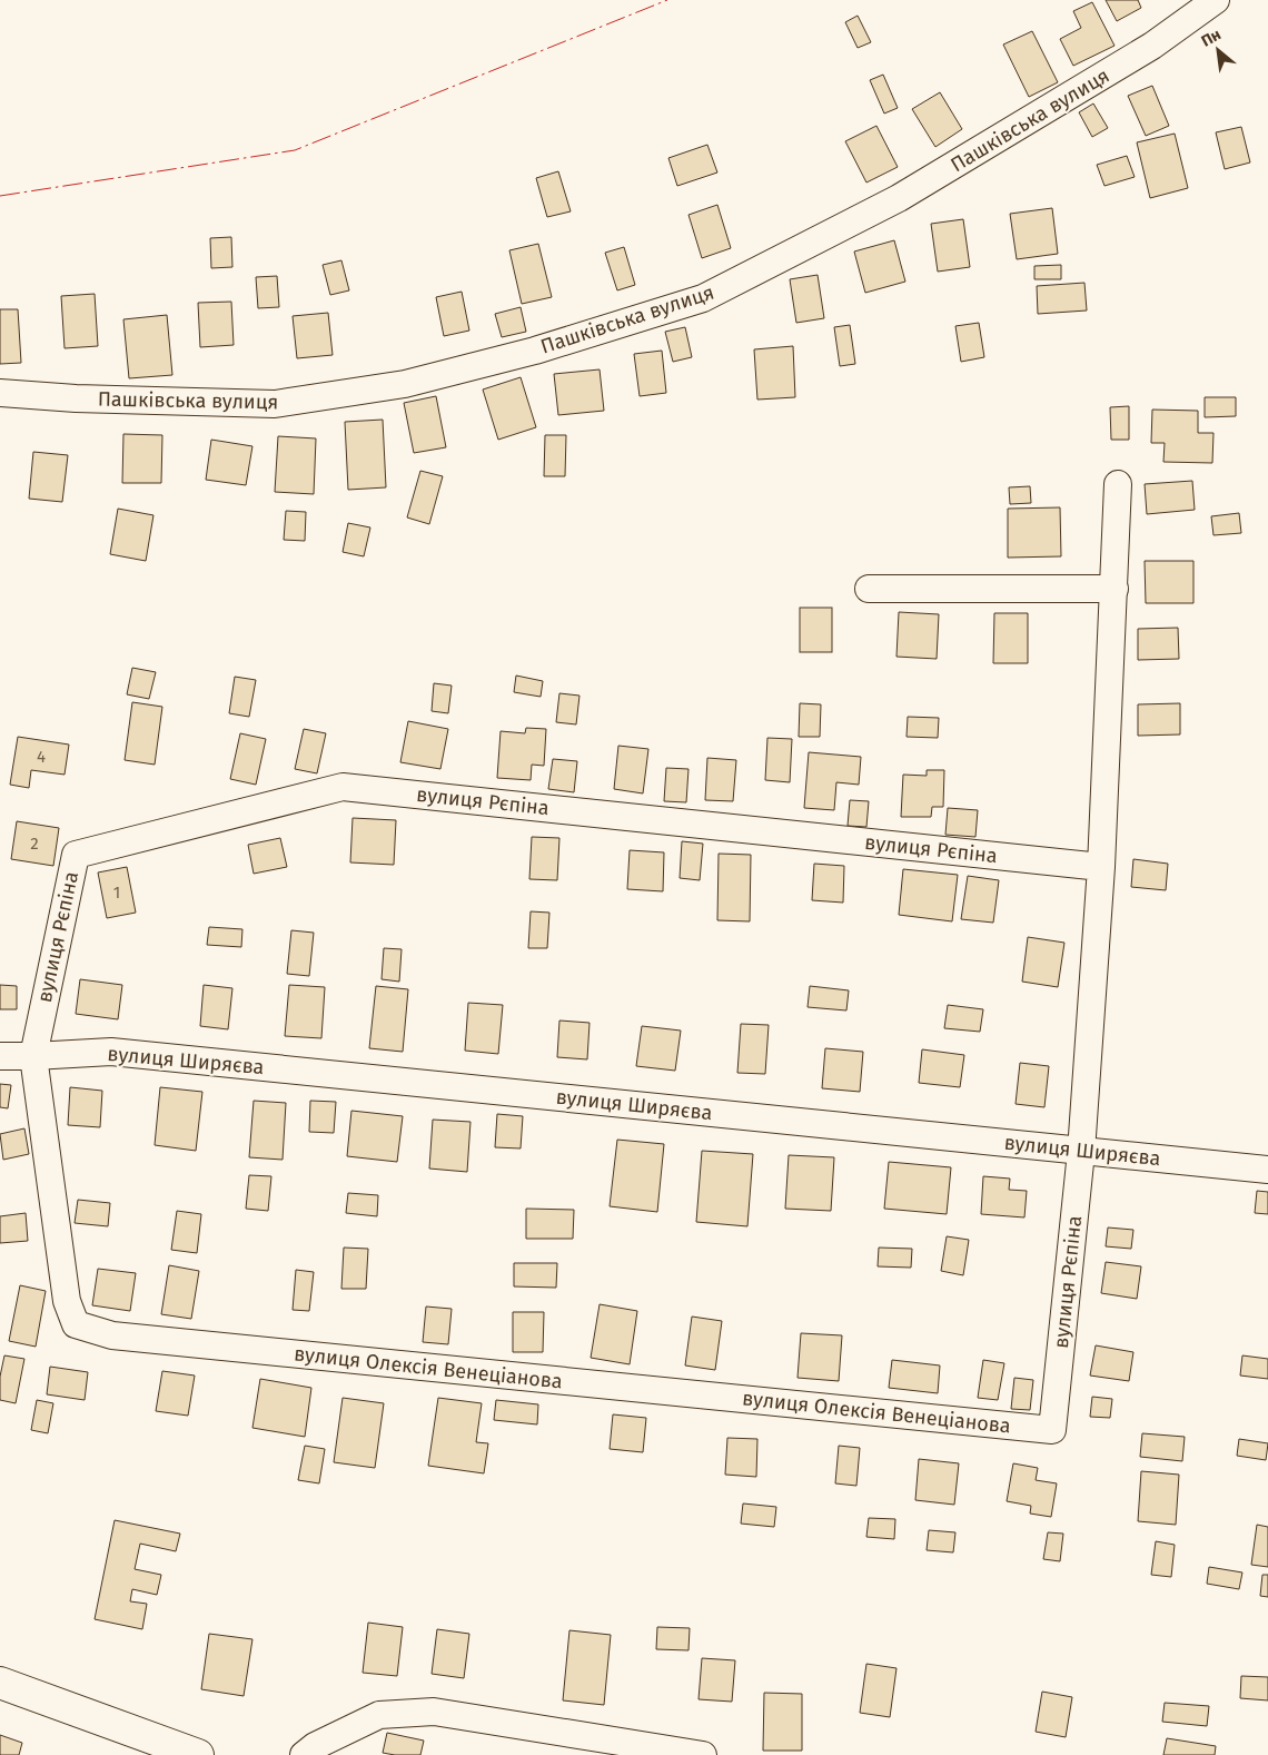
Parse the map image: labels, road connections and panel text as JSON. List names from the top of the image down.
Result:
{
  "streets": {
    "street": [
      "Пашківська вулиця",
      "вулиця Рєпіна",
      "вулиця Ширяєва",
      "вулиця Олексія Венеціанова"
    ]
  },
  "crossings": [
    ["вулиця Рєпіна", "вулиця Ширяєва"],
    ["вулиця Рєпіна", "вулиця Олексія Венеціанова"],
    ["вулиця Ширяєва", "вулиця Олексія Венеціанова"]
  ],
  "house_numbers": ["4", "2", "1"],
  "north": "top left"
}
